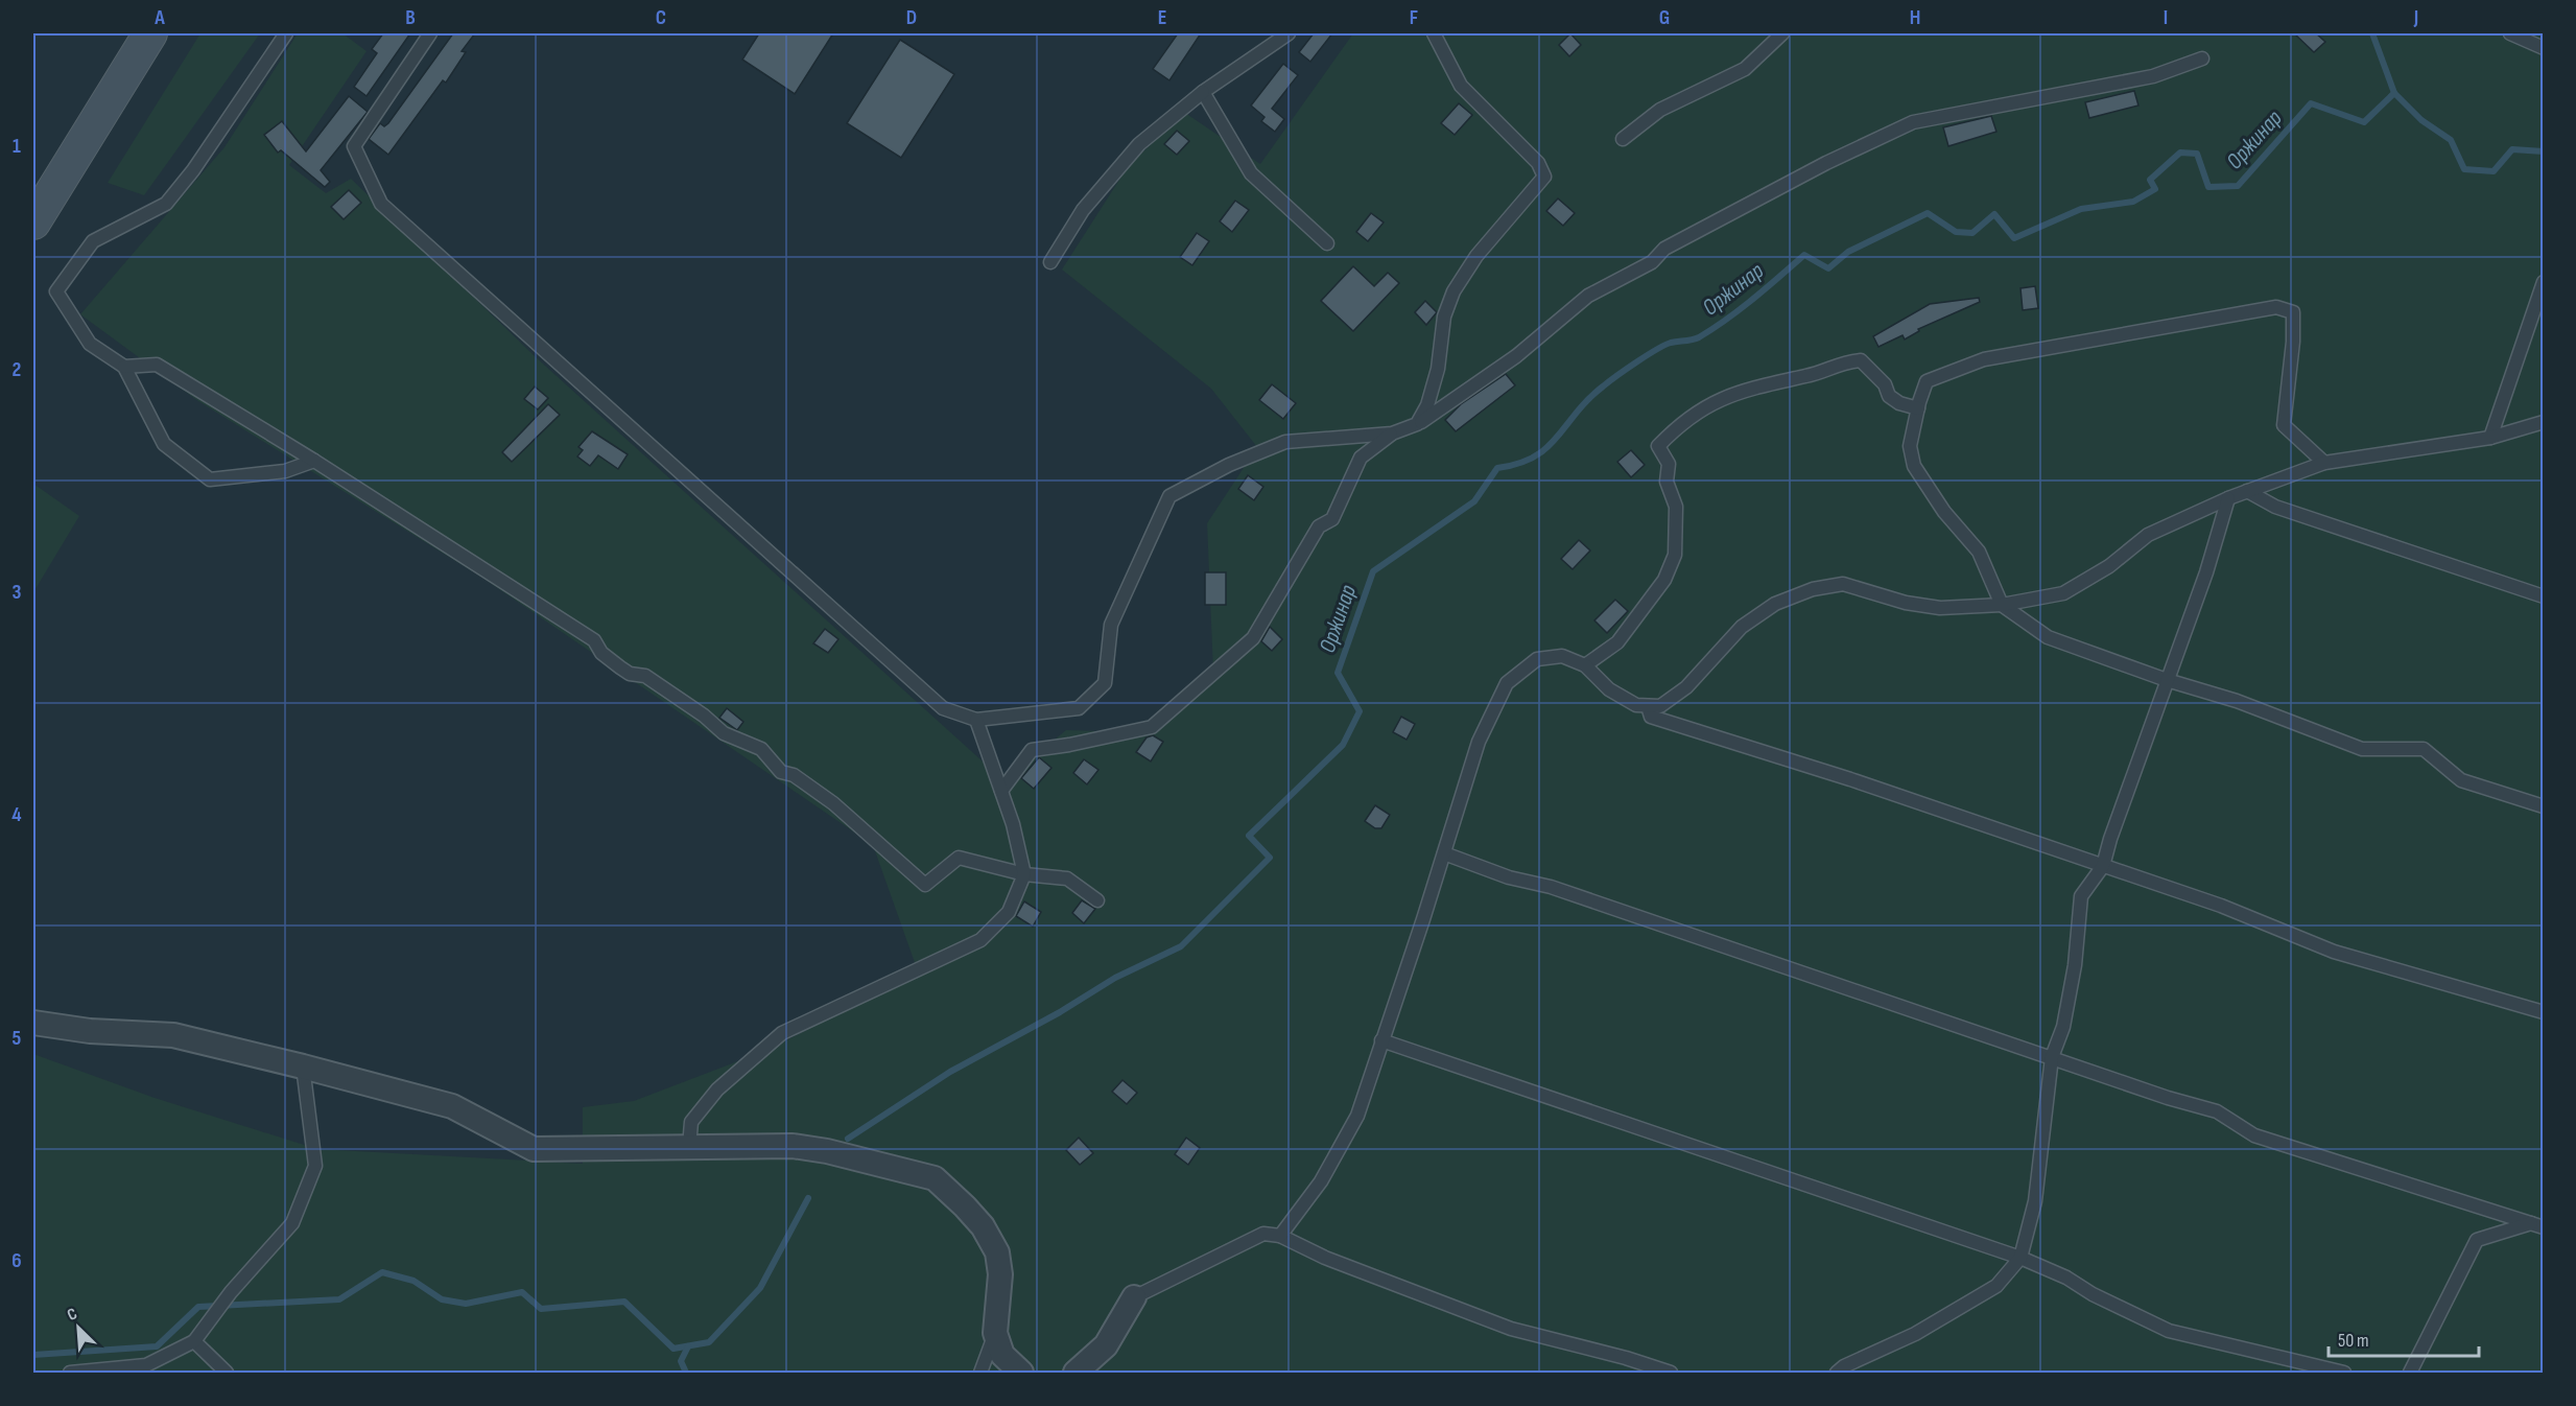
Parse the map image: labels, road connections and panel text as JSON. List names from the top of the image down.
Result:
{
  "water": ["Оржинар"],
  "scale_bar": "50 m",
  "north": "top left",
  "grid": {
    "columns": [
      "A",
      "B",
      "C",
      "D",
      "E",
      "F",
      "G",
      "H",
      "I",
      "J"
    ],
    "rows": [
      "1",
      "2",
      "3",
      "4",
      "5",
      "6"
    ]
  }
}
